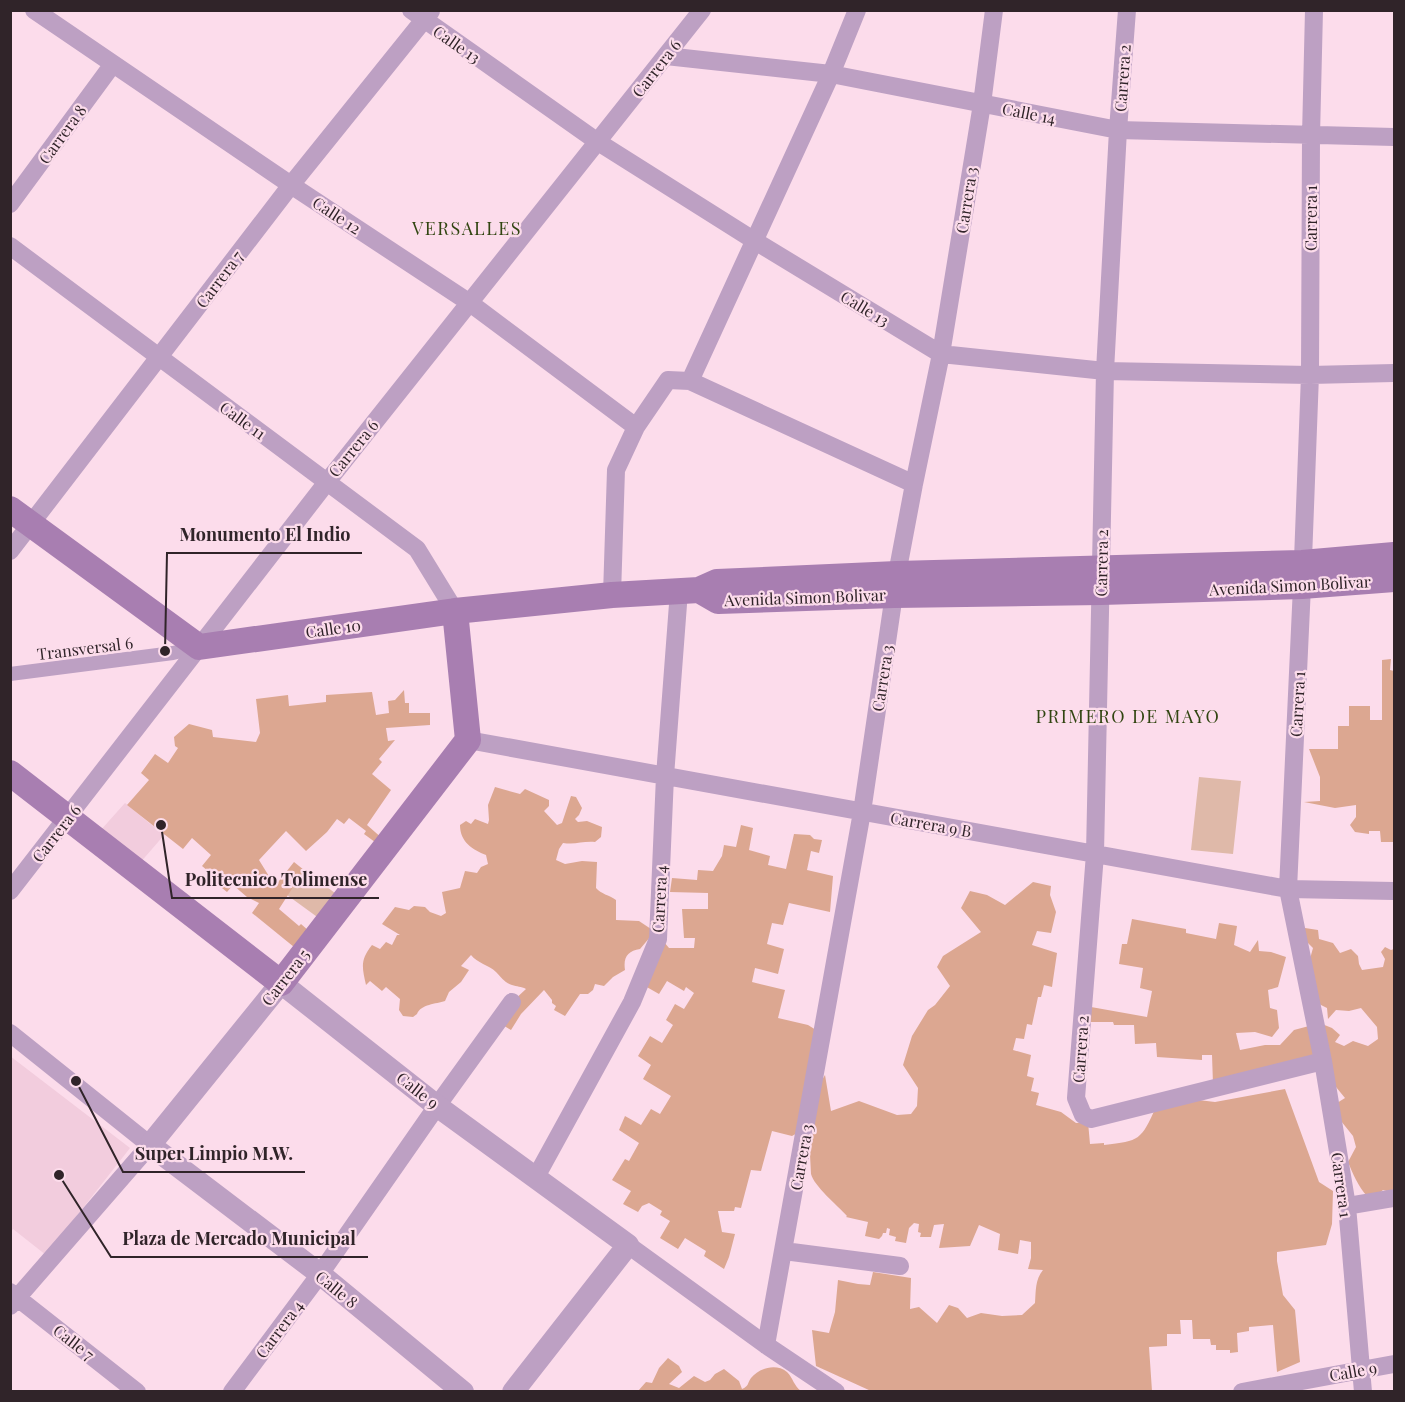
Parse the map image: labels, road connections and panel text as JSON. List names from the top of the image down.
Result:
{
  "streets": {
    "main road": [
      "Avenida Simon Bolivar",
      "Calle 10",
      "Carrera 5",
      "Calle 9"
    ],
    "street": [
      "Calle 13",
      "Carrera 6",
      "Carrera 2",
      "Calle 14",
      "Carrera 8",
      "Carrera 3",
      "Calle 12",
      "Carrera 1",
      "Carrera 7",
      "Calle 11",
      "Transversal 6",
      "Carrera 9 B",
      "Carrera 4",
      "Calle 8",
      "Calle 7"
    ]
  },
  "crossings": [
    ["Calle 13", "Carrera 6"],
    ["Calle 13", "Carrera 2"],
    ["Calle 13", "Carrera 3"],
    ["Calle 13", "Carrera 1"],
    ["Calle 13", "Carrera 7"],
    ["Carrera 6", "Calle 14"],
    ["Carrera 6", "Calle 12"],
    ["Carrera 6", "Calle 11"],
    ["Carrera 6", "Calle 10"],
    ["Carrera 6", "Transversal 6"],
    ["Carrera 6", "Calle 9"],
    ["Carrera 2", "Calle 14"],
    ["Carrera 2", "Carrera 1"],
    ["Carrera 2", "Avenida Simon Bolivar"],
    ["Carrera 2", "Carrera 9 B"],
    ["Calle 14", "Carrera 3"],
    ["Calle 14", "Carrera 1"],
    ["Carrera 8", "Calle 12"],
    ["Carrera 3", "Avenida Simon Bolivar"],
    ["Carrera 3", "Carrera 9 B"],
    ["Carrera 3", "Calle 9"],
    ["Calle 12", "Carrera 7"],
    ["Carrera 1", "Avenida Simon Bolivar"],
    ["Carrera 1", "Carrera 9 B"],
    ["Carrera 1", "Calle 9"],
    ["Carrera 7", "Calle 11"],
    ["Calle 11", "Calle 10"],
    ["Avenida Simon Bolivar", "Calle 10"],
    ["Avenida Simon Bolivar", "Carrera 4"],
    ["Calle 10", "Transversal 6"],
    ["Calle 10", "Carrera 4"],
    ["Carrera 9 B", "Carrera 4"],
    ["Carrera 9 B", "Carrera 5"],
    ["Carrera 4", "Calle 9"],
    ["Carrera 4", "Calle 8"],
    ["Carrera 5", "Calle 9"],
    ["Carrera 5", "Calle 8"],
    ["Carrera 5", "Calle 7"]
  ],
  "districts": ["VERSALLES", "PRIMERO DE MAYO"],
  "places": [
    "Monumento El Indio",
    "Politecnico Tolimense",
    "Super Limpio M.W.",
    "Plaza de Mercado Municipal"
  ]
}
